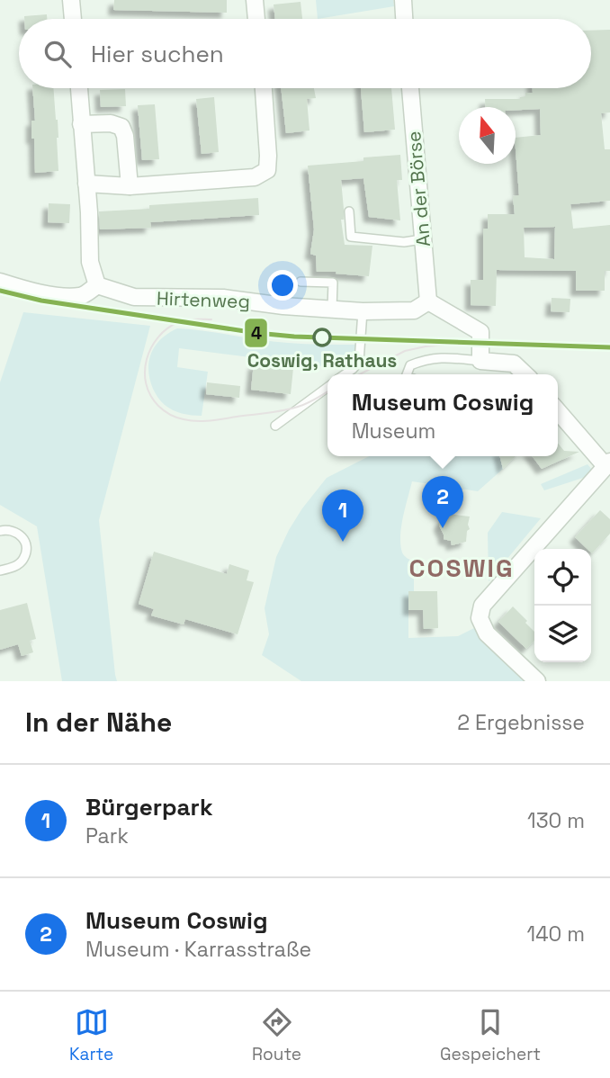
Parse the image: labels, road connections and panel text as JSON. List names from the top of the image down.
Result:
{
  "streets": {
    "street": ["An der Börse", "Hirtenweg"]
  },
  "crossings": [
    ["An der Börse", "Hirtenweg"]
  ],
  "districts": ["COSWIG"],
  "places": ["Coswig, Rathaus"],
  "lines": ["transit line 4"],
  "north": "top",
  "page": {
    "search": "Hier suchen",
    "popup": ["Museum Coswig", "Museum"],
    "pins": ["2", "1"],
    "heading": ["In der Nähe", "2 Ergebnisse"],
    "list": [
      {
        "mark": "1",
        "name": "Bürgerpark",
        "note": "Park",
        "value": "130 m"
      },
      {
        "mark": "2",
        "name": "Museum Coswig",
        "note": "Museum · Karrasstraße",
        "value": "140 m"
      }
    ],
    "nav": ["Karte", "Route", "Gespeichert"]
  }
}
